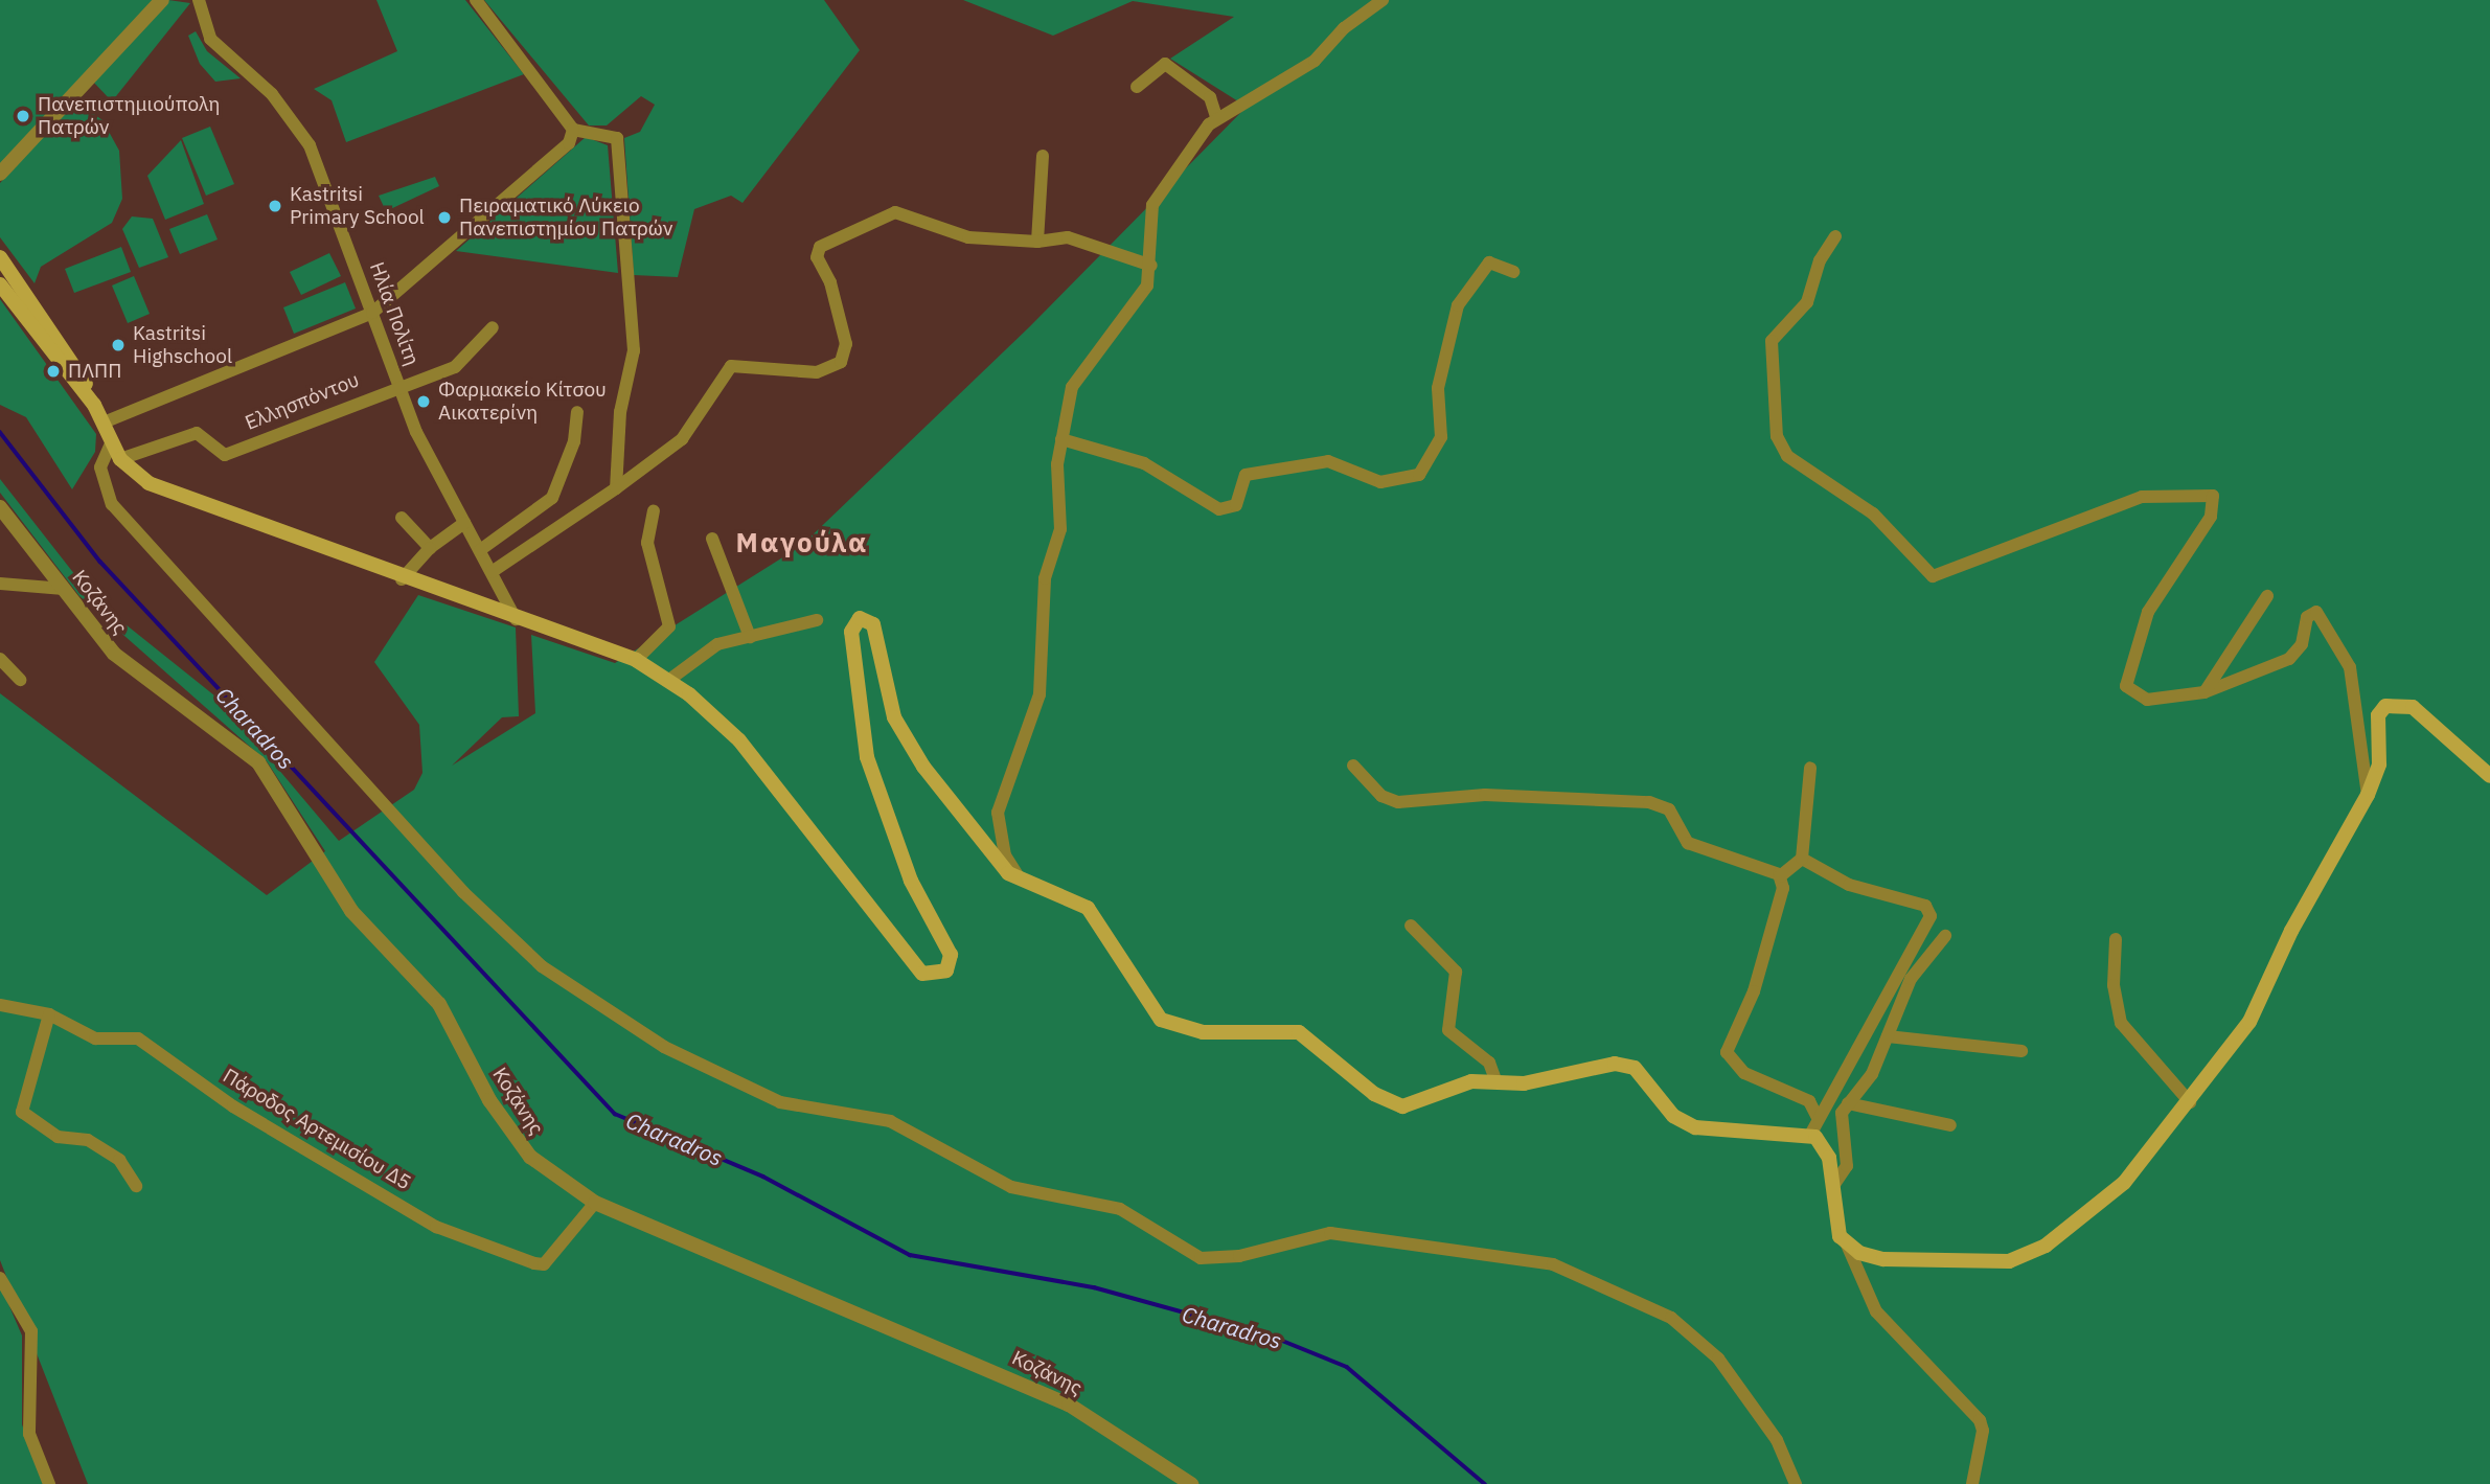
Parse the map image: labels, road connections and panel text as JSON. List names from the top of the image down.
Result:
{
  "streets": {
    "street": [
      "Ηλία Πολίτη",
      "Ελλησπόντου",
      "Κοζάνης",
      "Πάροδος Αρτεμισίου Δ5"
    ]
  },
  "crossings": [
    ["Ηλία Πολίτη", "Ελλησπόντου"],
    ["Κοζάνης", "Πάροδος Αρτεμισίου Δ5"]
  ],
  "districts": ["Μαγούλα"],
  "water": ["Charadros"],
  "places": [
    "Πανεπιστημιούπολη Πατρών",
    "Kastritsi Primary School",
    "Πειραματικό Λύκειο Πανεπιστημίου Πατρών",
    "Kastritsi Highschool",
    "ΠΛΠΠ",
    "Φαρμακείο Κίτσου Αικατερίνη"
  ]
}
